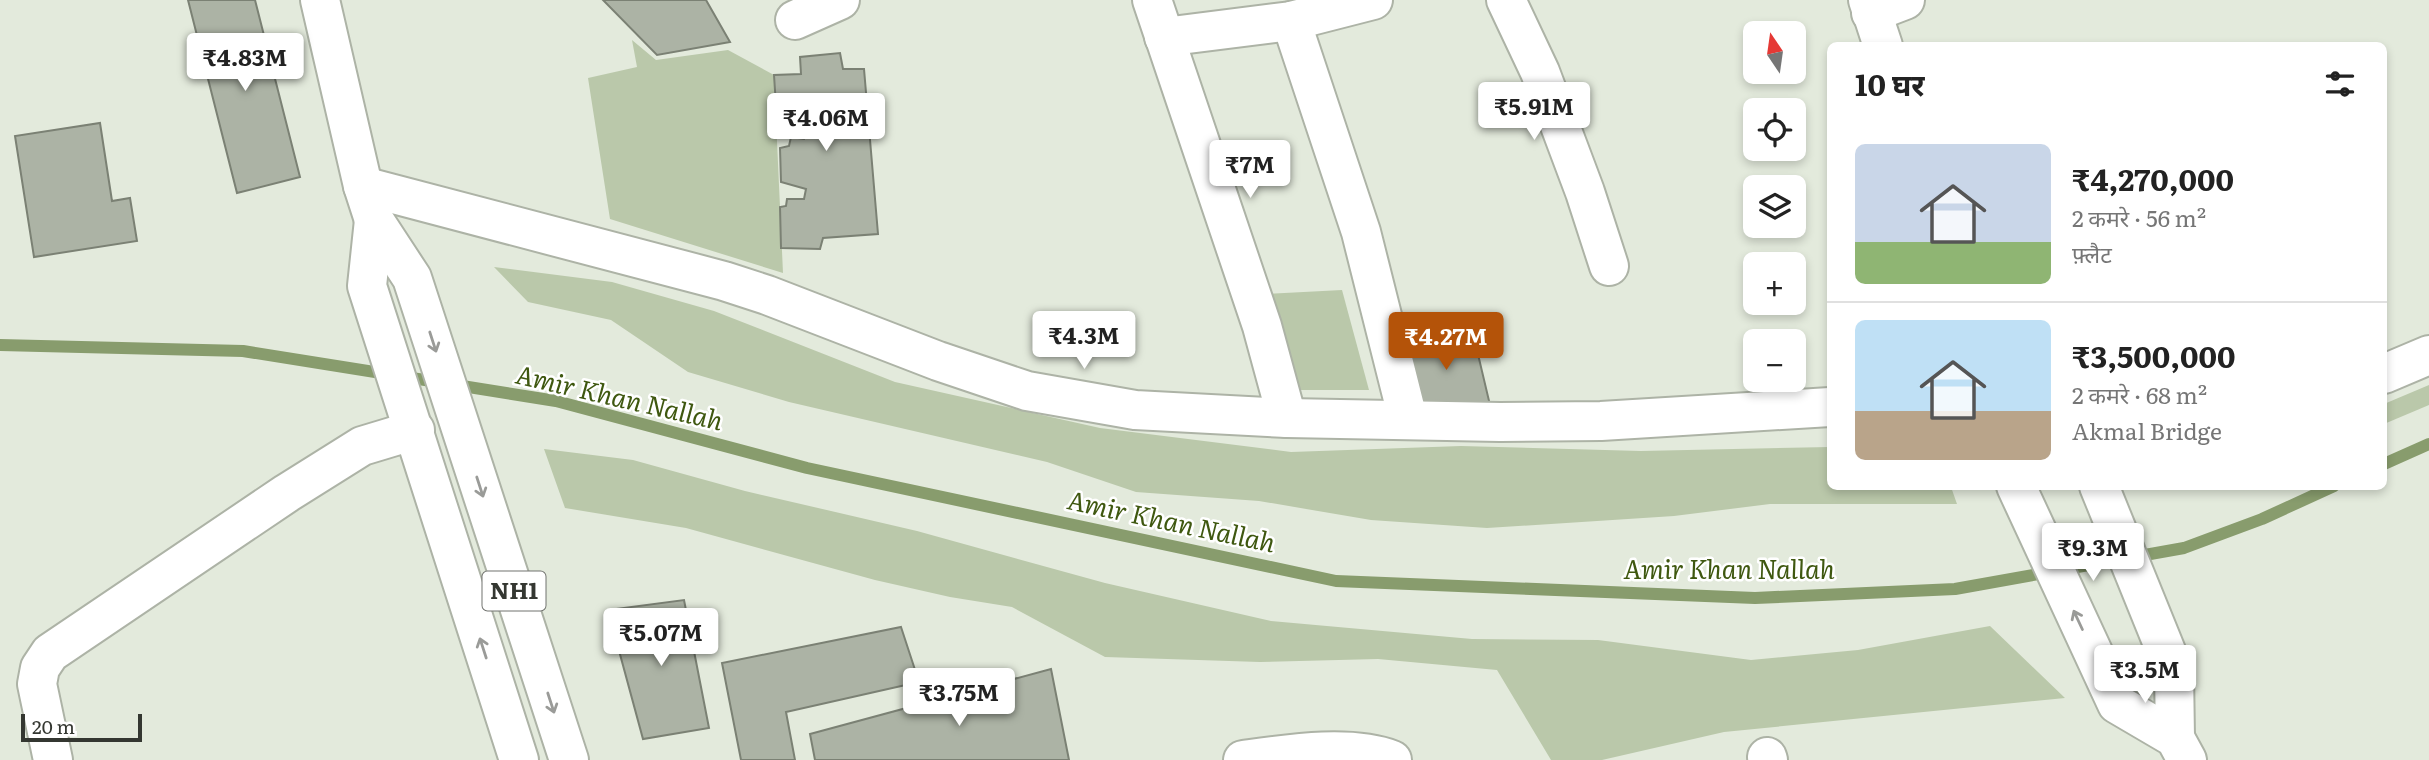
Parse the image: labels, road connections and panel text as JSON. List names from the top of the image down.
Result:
{
  "streets": {
    "main road": ["NH1"]
  },
  "water": ["Amir Khan Nallah"],
  "scale_bar": "20 m",
  "north": "top",
  "page": {
    "map_buttons": ["+", "−"],
    "price": [
      "₹4.83M",
      "₹5.91M",
      "₹4.06M",
      "₹7M",
      "₹4.3M",
      "₹4.27M",
      "₹9.3M",
      "₹5.07M",
      "₹3.5M",
      "₹3.75M"
    ],
    "heading": "10 घर",
    "list": [
      {
        "name": "₹4,270,000",
        "note": "2 कमरे · 56 m² · फ़्लैट"
      },
      {
        "name": "₹3,500,000",
        "note": "2 कमरे · 68 m² · Akmal Bridge"
      }
    ],
    "scale": "20 m"
  }
}
